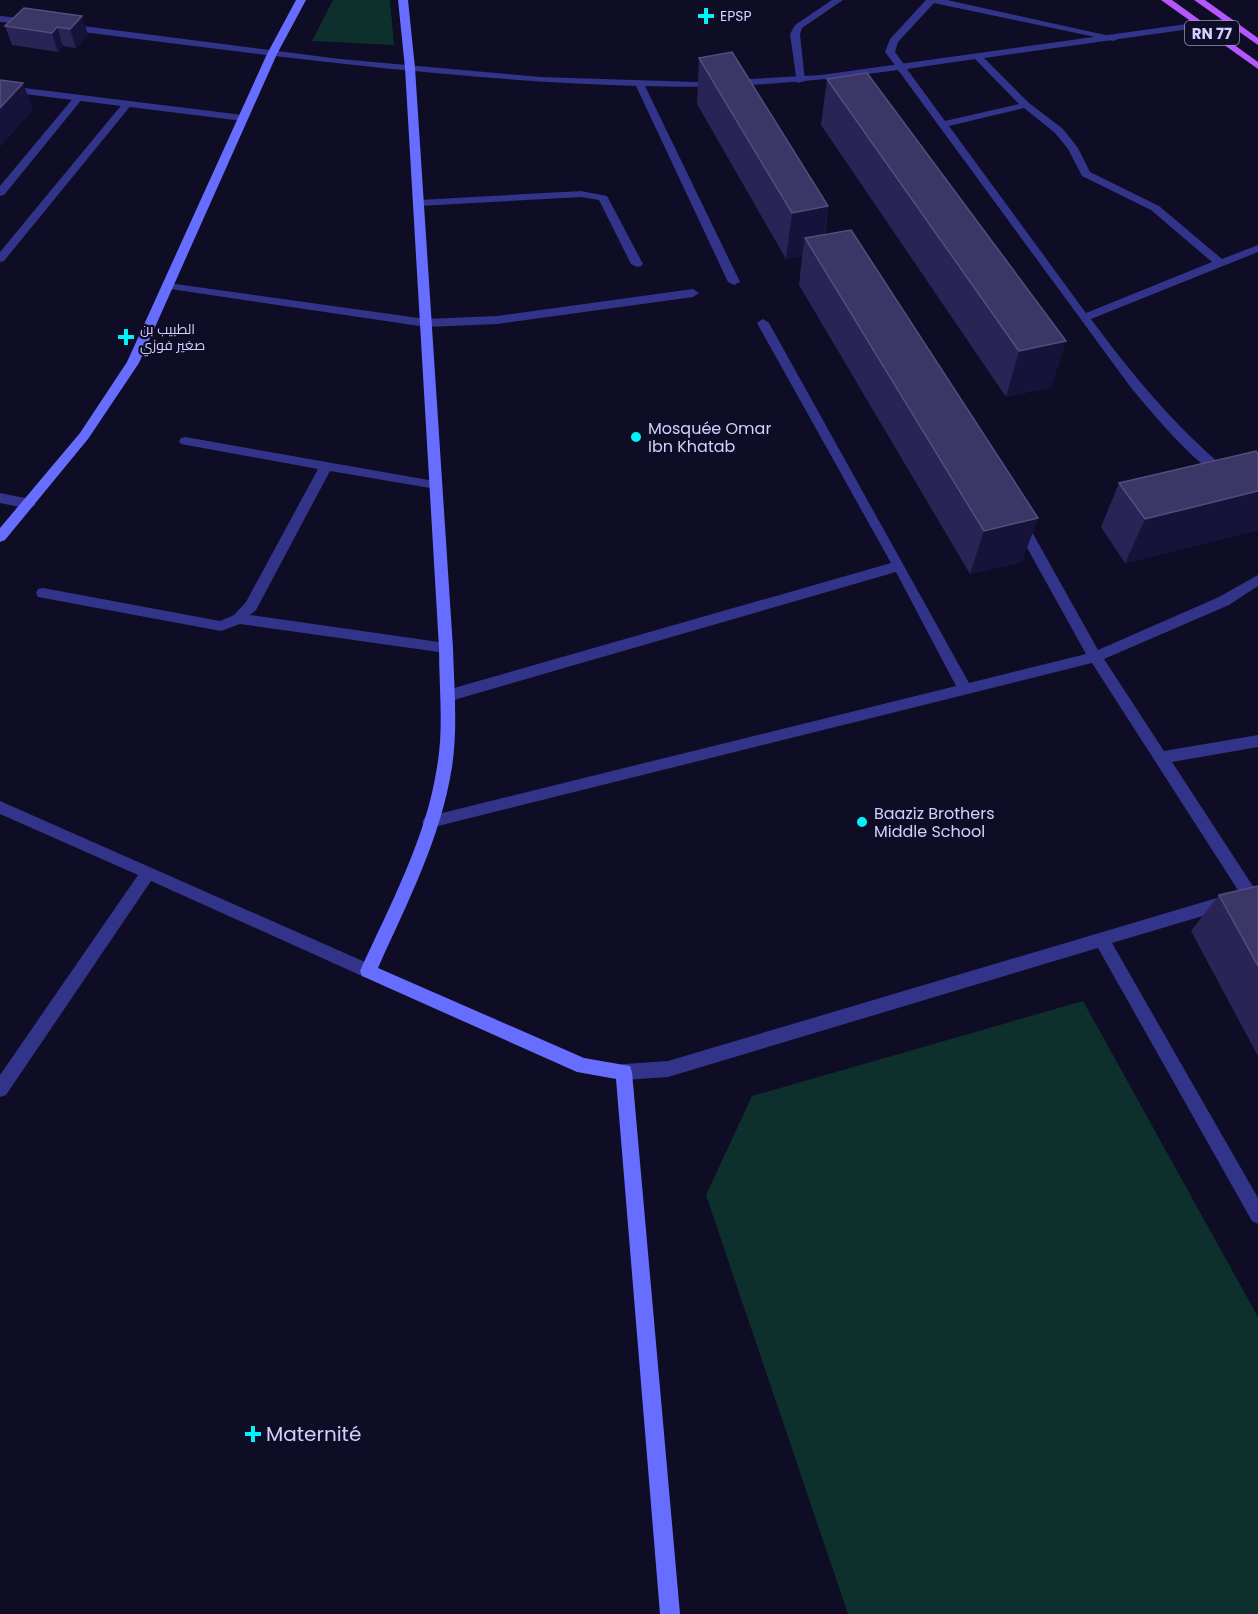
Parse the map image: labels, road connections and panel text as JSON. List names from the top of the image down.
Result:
{
  "streets": {
    "main road": ["RN 77"]
  },
  "places": {
    "health": ["EPSP", "الطبيب بن صغير فوزي", "Maternité"],
    "other": ["Mosquée Omar Ibn Khatab", "Baaziz Brothers Middle School"]
  }
}
